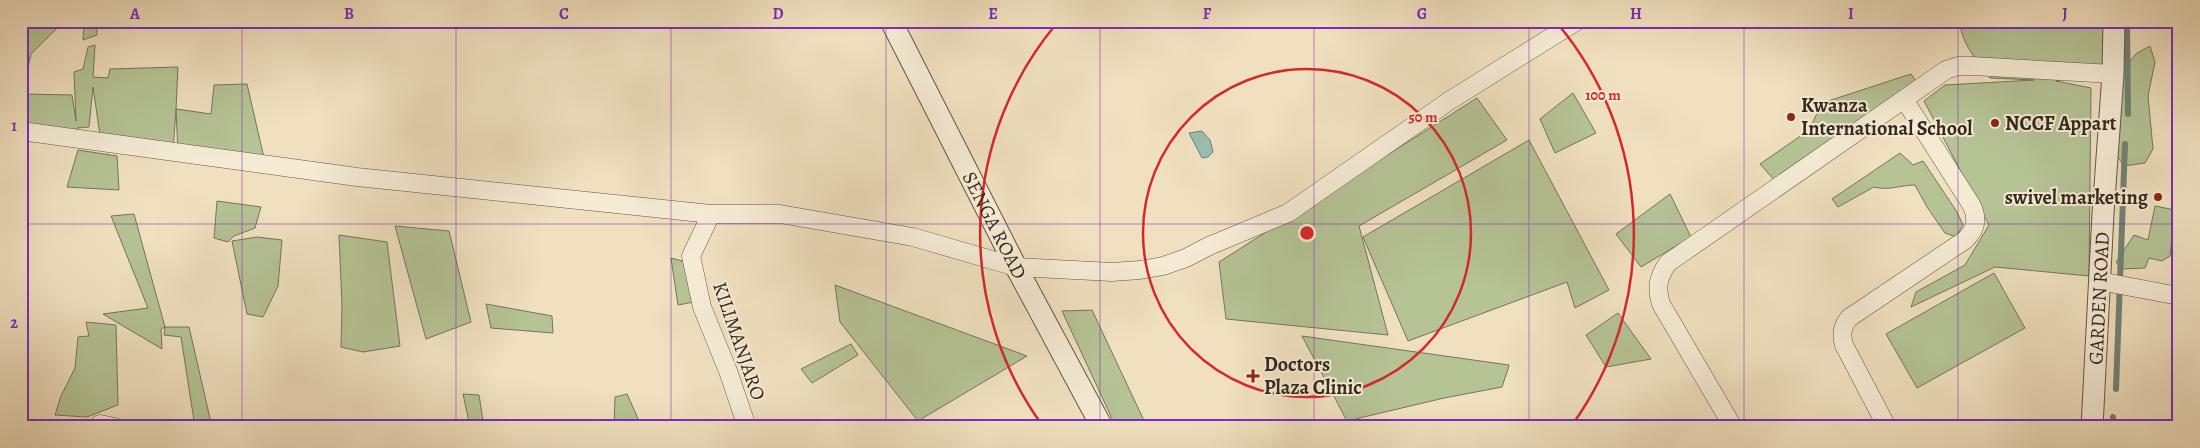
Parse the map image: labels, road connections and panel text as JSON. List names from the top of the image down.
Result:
{
  "streets": {
    "street": ["SENGA ROAD", "GARDEN ROAD", "KILIMANJARO"]
  },
  "places": {
    "other": ["Kwanza International School", "NCCF Appart", "swivel marketing"],
    "health": ["Doctors Plaza Clinic"]
  },
  "grid": {
    "columns": [
      "A",
      "B",
      "C",
      "D",
      "E",
      "F",
      "G",
      "H",
      "I",
      "J"
    ],
    "rows": ["1", "2"]
  },
  "rings": ["100 m", "50 m"]
}
